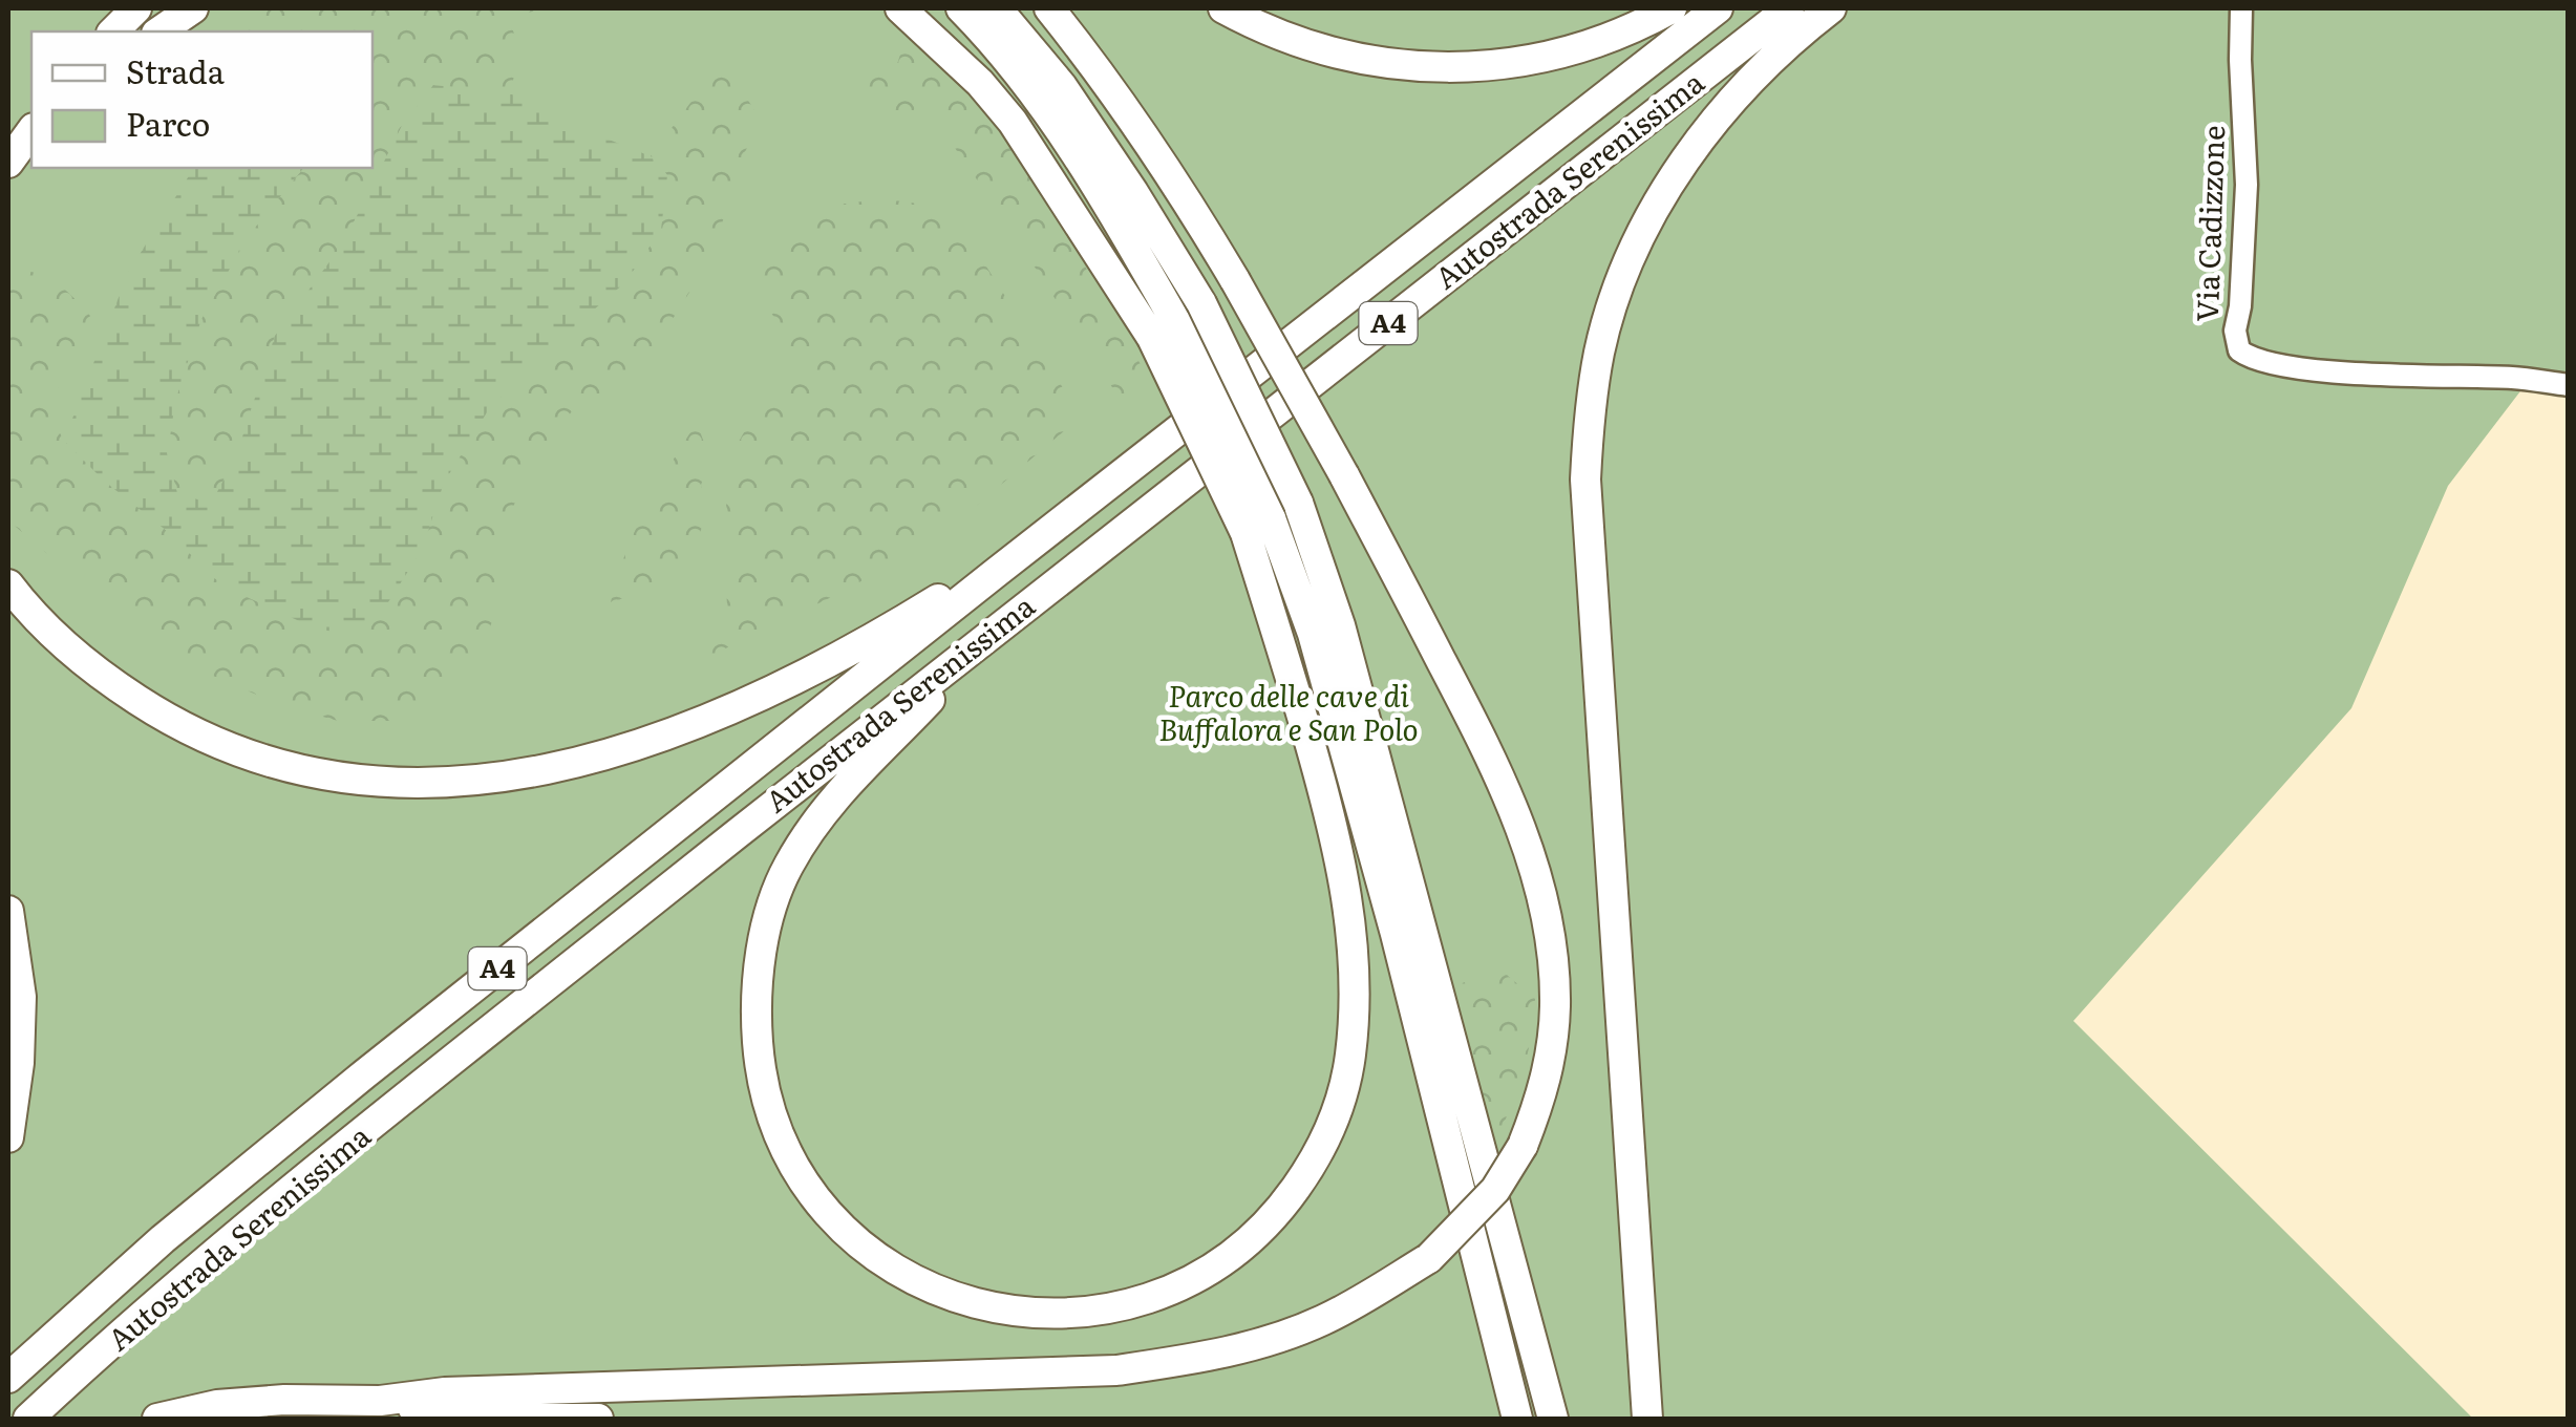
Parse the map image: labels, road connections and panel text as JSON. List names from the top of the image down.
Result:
{
  "streets": {
    "highway": ["Autostrada Serenissima", "A4"],
    "street": ["Via Cadizzone"]
  },
  "parks": ["Parco delle cave di Buffalora e San Polo"],
  "legend": ["Strada", "Parco"]
}
